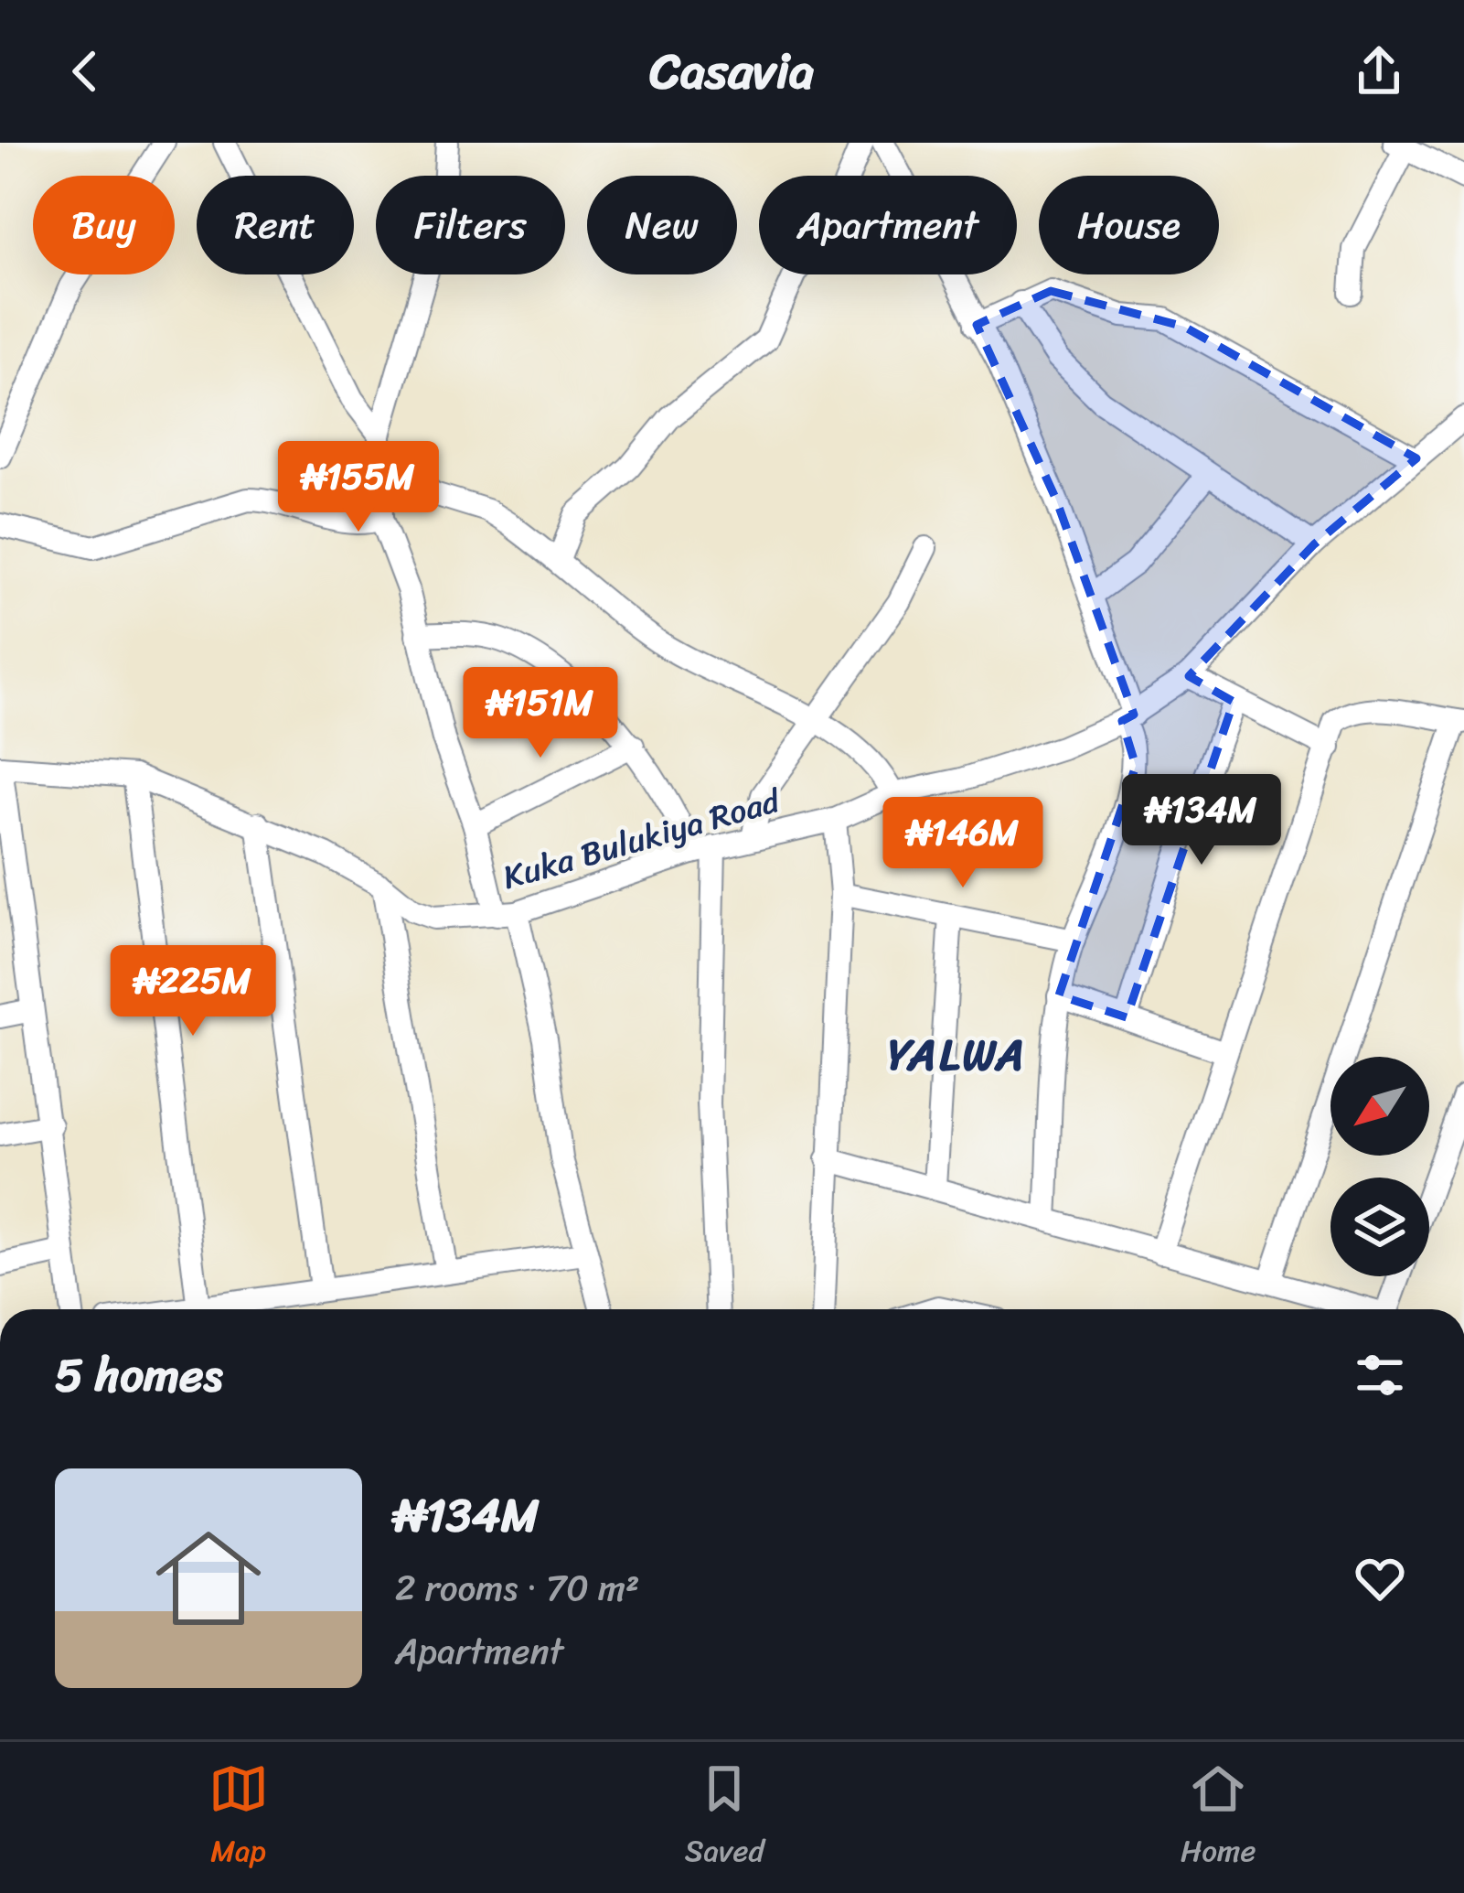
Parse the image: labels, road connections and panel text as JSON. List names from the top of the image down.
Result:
{
  "streets": {
    "street": ["Kuka Bulukiya Road"]
  },
  "districts": ["YALWA"],
  "north": "bottom left",
  "page": {
    "header": "Casavia",
    "chip": [
      "Buy",
      "Rent",
      "Filters",
      "New",
      "Apartment",
      "House"
    ],
    "price": [
      "₦155M",
      "₦151M",
      "₦134M",
      "₦146M",
      "₦225M"
    ],
    "heading": "5 homes",
    "list": [
      {
        "name": "₦134M",
        "note": "2 rooms · 70 m² · Apartment"
      }
    ],
    "tabs": ["Map", "Saved", "Home"]
  }
}
